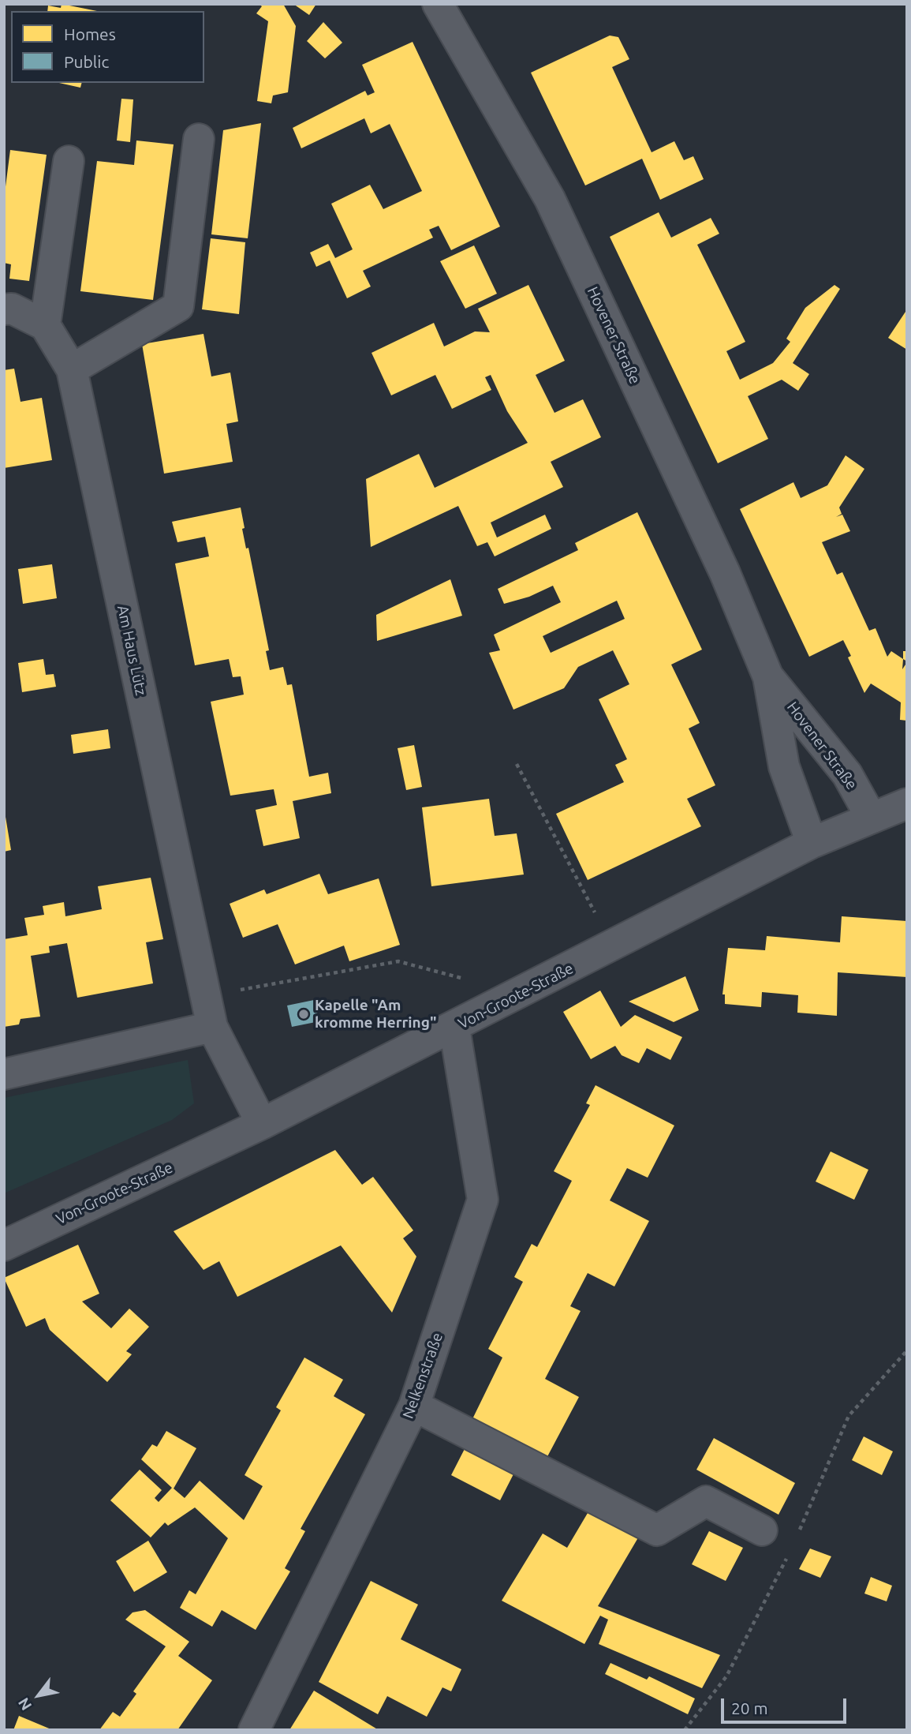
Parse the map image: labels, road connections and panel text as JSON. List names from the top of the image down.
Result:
{
  "streets": {
    "street": [
      "Hovener Straße",
      "Am Haus Lütz",
      "Von-Groote-Straße",
      "Nelkenstraße"
    ]
  },
  "crossings": [
    ["Hovener Straße", "Von-Groote-Straße"],
    ["Am Haus Lütz", "Von-Groote-Straße"],
    ["Von-Groote-Straße", "Nelkenstraße"]
  ],
  "places": ["Kapelle \"Am kromme Herring\""],
  "legend": ["Homes", "Public"],
  "scale_bar": "20 m",
  "north": "bottom left"
}
